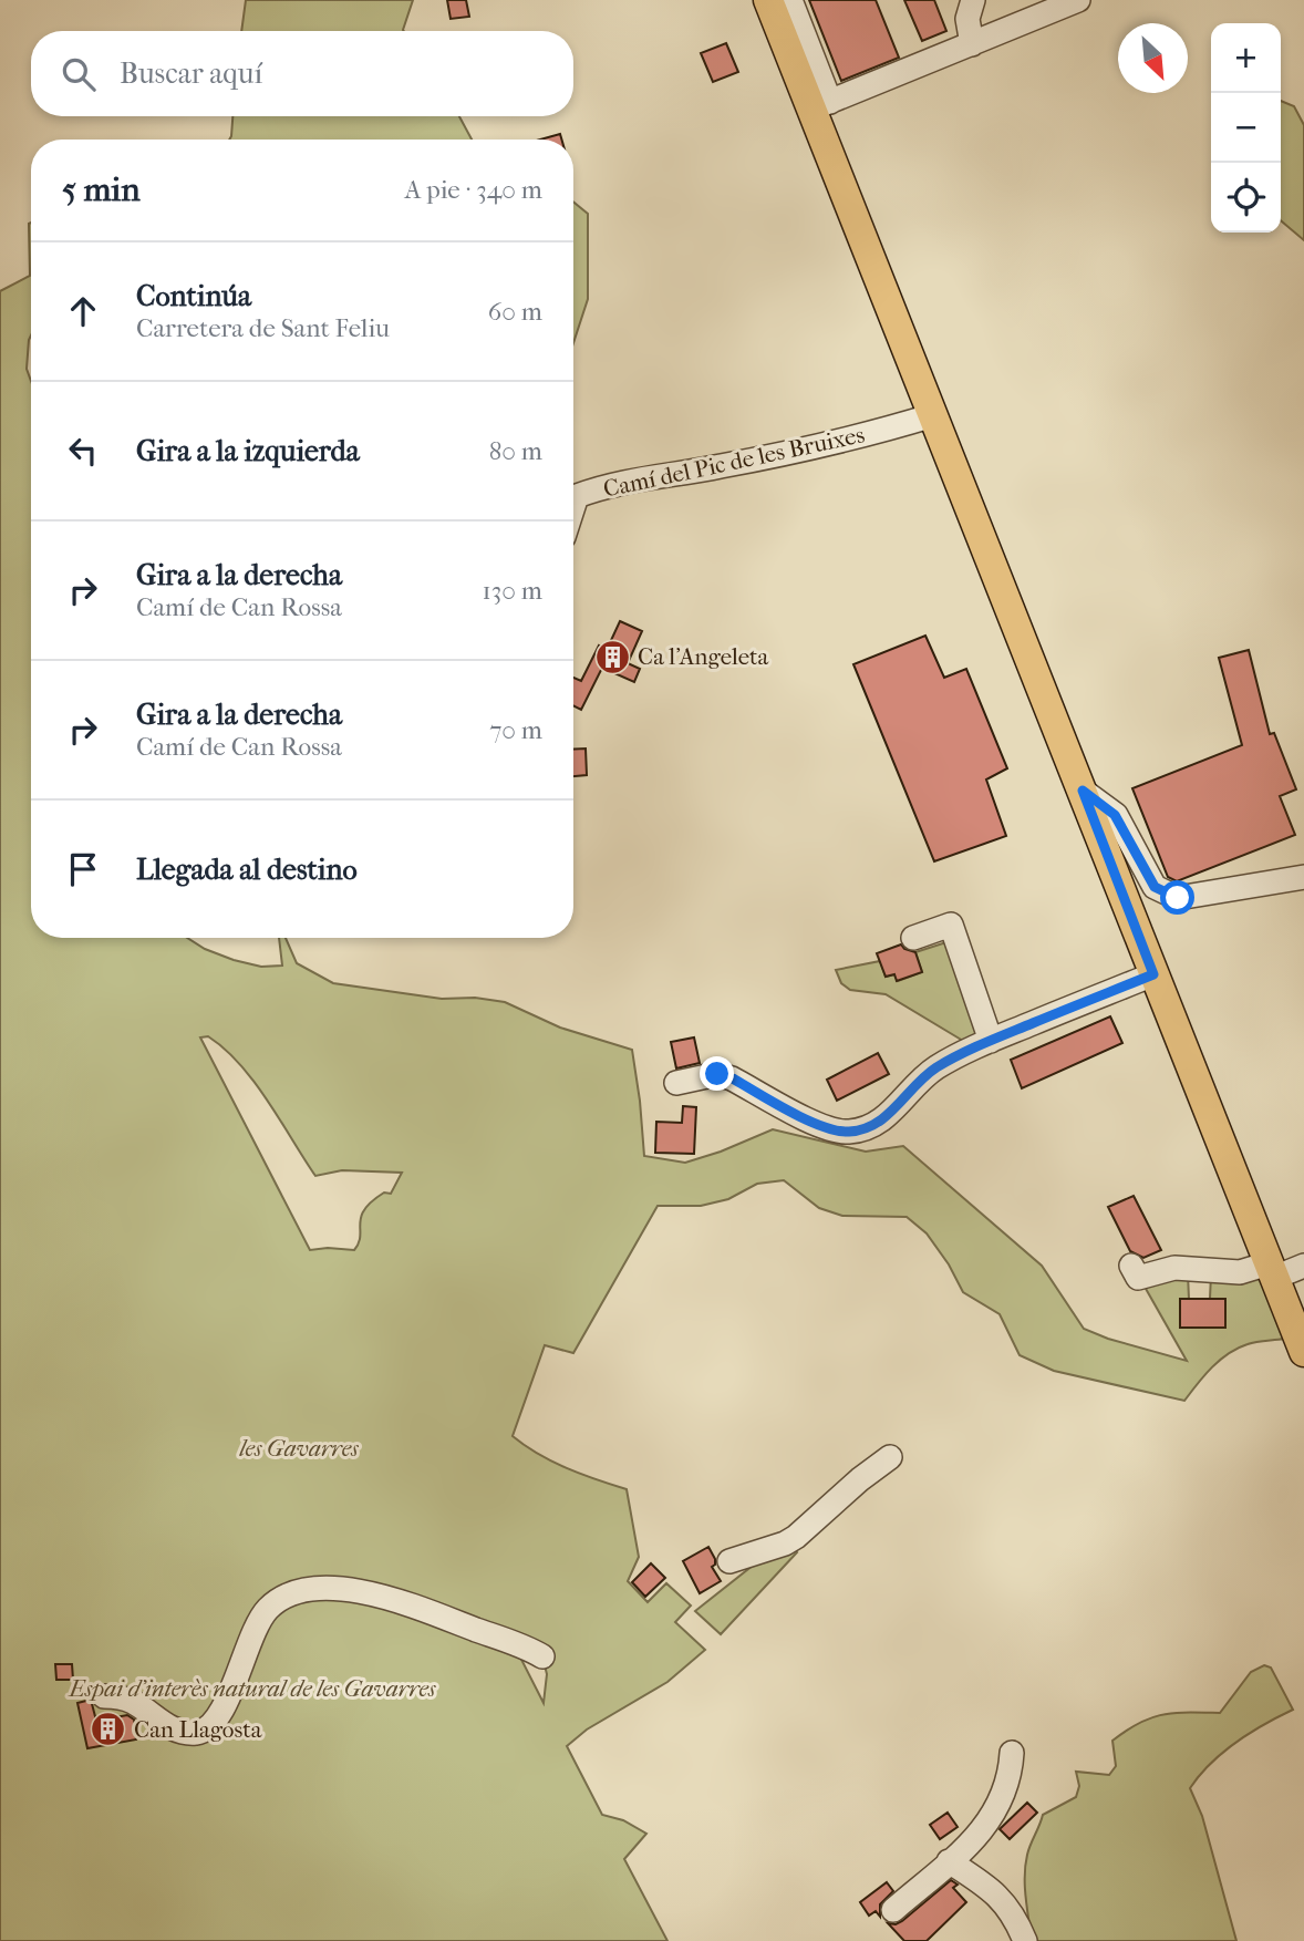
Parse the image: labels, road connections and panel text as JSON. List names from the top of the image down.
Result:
{
  "streets": {
    "street": ["Camí del Pic de les Bruixes"]
  },
  "parks": ["les Gavarres", "Espai d'interès natural de les Gavarres"],
  "places": {
    "building": ["Ca l'Angeleta", "Can Llagosta"]
  },
  "north": "bottom right",
  "page": {
    "map_buttons": ["+", "−"],
    "search": "Buscar aquí",
    "heading": ["5 min", "A pie · 340 m"],
    "list": [
      ["Continúa", "Carretera de Sant Feliu", "60 m"],
      ["Gira a la izquierda", "80 m"],
      ["Gira a la derecha", "Camí de Can Rossa", "130 m"],
      ["Gira a la derecha", "Camí de Can Rossa", "70 m"],
      "Llegada al destino"
    ]
  }
}
